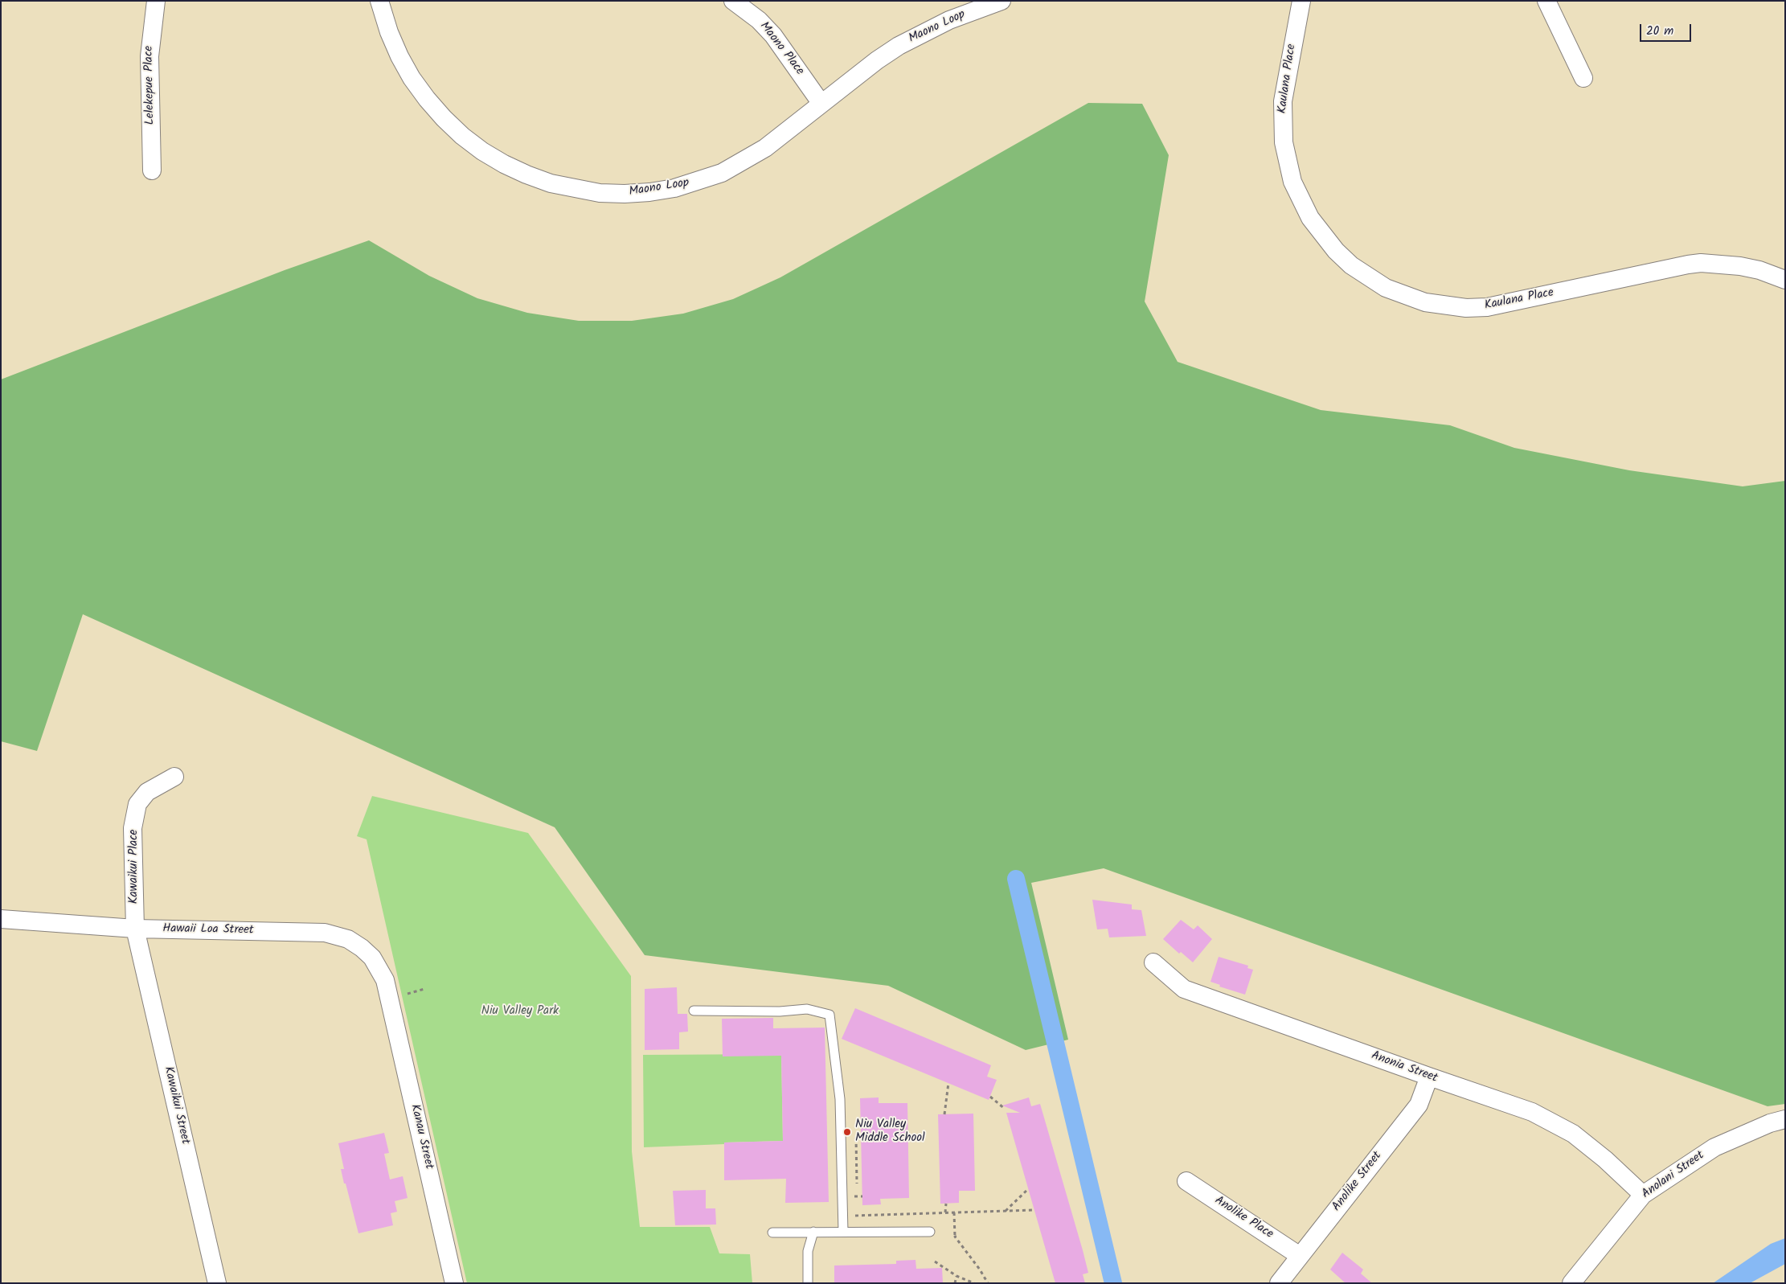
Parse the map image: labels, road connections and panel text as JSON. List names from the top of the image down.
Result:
{
  "streets": {
    "street": [
      "Maono Loop",
      "Maono Place",
      "Kaulana Place",
      "Lelekepue Place",
      "Kawaikui Place",
      "Hawaii Loa Street",
      "Anonia Street",
      "Kawaikui Street",
      "Kanau Street",
      "Anolani Street",
      "Anolike Street",
      "Anolike Place"
    ]
  },
  "crossings": [
    ["Maono Loop", "Maono Place"],
    ["Kawaikui Place", "Hawaii Loa Street"],
    ["Kawaikui Place", "Kawaikui Street"],
    ["Hawaii Loa Street", "Kawaikui Street"],
    ["Hawaii Loa Street", "Kanau Street"],
    ["Anonia Street", "Anolani Street"],
    ["Anonia Street", "Anolike Street"],
    ["Anolike Street", "Anolike Place"]
  ],
  "parks": ["Niu Valley Park"],
  "places": ["Niu Valley Middle School"],
  "scale_bar": "20 m"
}
